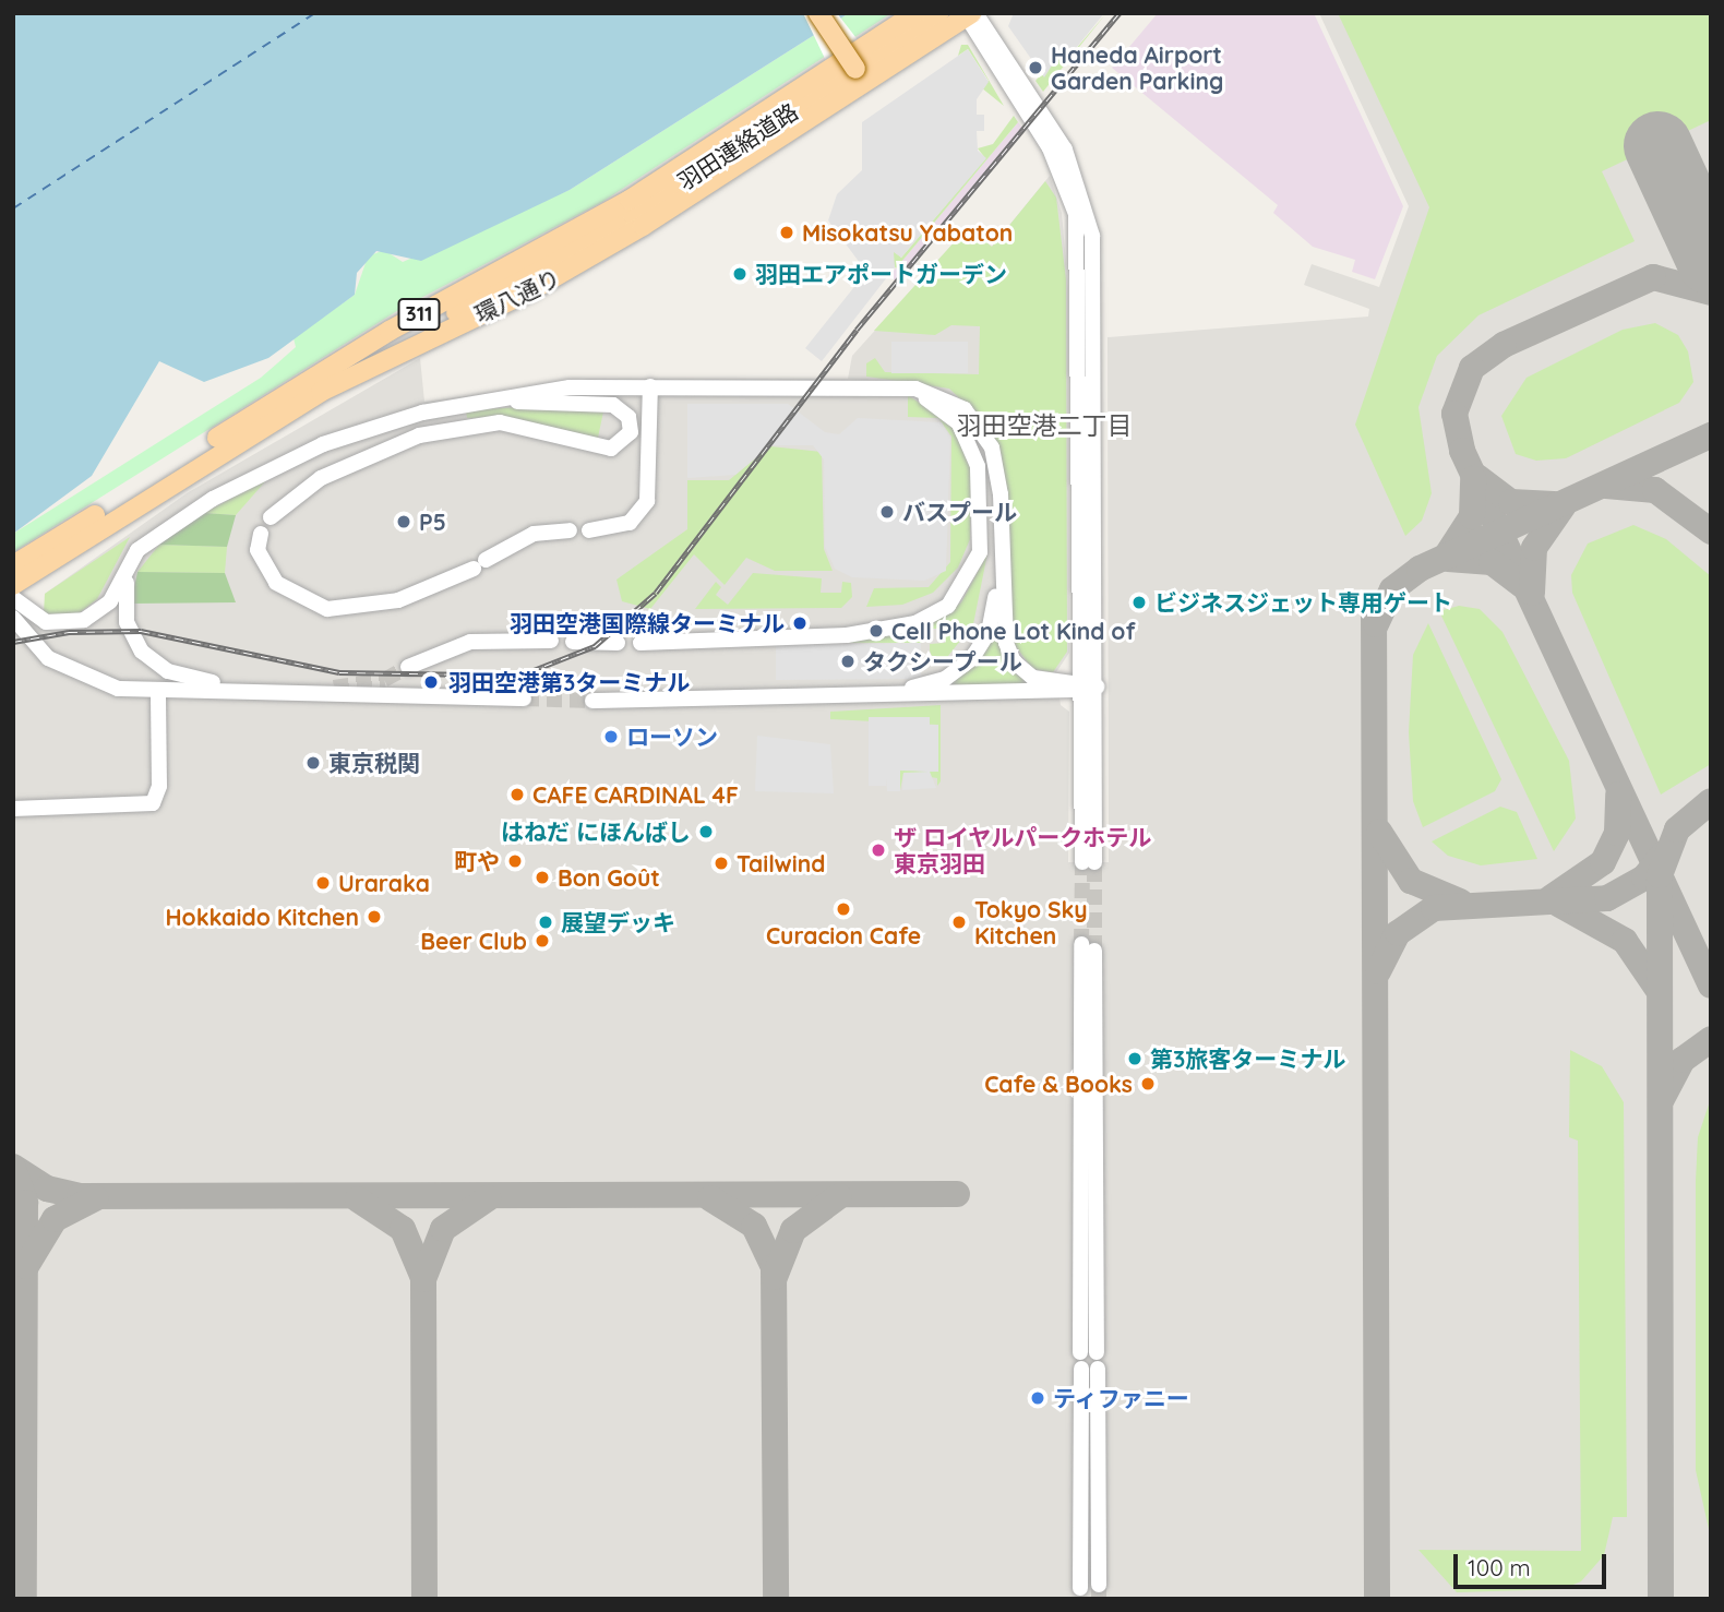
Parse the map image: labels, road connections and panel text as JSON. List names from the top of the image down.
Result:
{
  "streets": {
    "main road": ["羽田連絡道路", "環八通り", "311"]
  },
  "districts": ["羽田空港二丁目"],
  "places": [
    "Haneda Airport Garden Parking",
    "Misokatsu Yabaton",
    "羽田エアポートガーデン",
    "バスプール",
    "P5",
    "ビジネスジェット専用ゲート",
    "羽田空港国際線ターミナル",
    "Cell Phone Lot Kind of",
    "タクシープール",
    "羽田空港第3ターミナル",
    "ローソン",
    "東京税関",
    "CAFE CARDINAL 4F",
    "はねだ にほんばし",
    "ザ ロイヤルパークホテル 東京羽田",
    "町や",
    "Tailwind",
    "Bon Goût",
    "Uraraka",
    "Curacion Cafe",
    "Hokkaido Kitchen",
    "展望デッキ",
    "Tokyo Sky Kitchen",
    "Beer Club",
    "第3旅客ターミナル",
    "Cafe & Books",
    "ティファニー"
  ],
  "scale_bar": "100 m"
}
